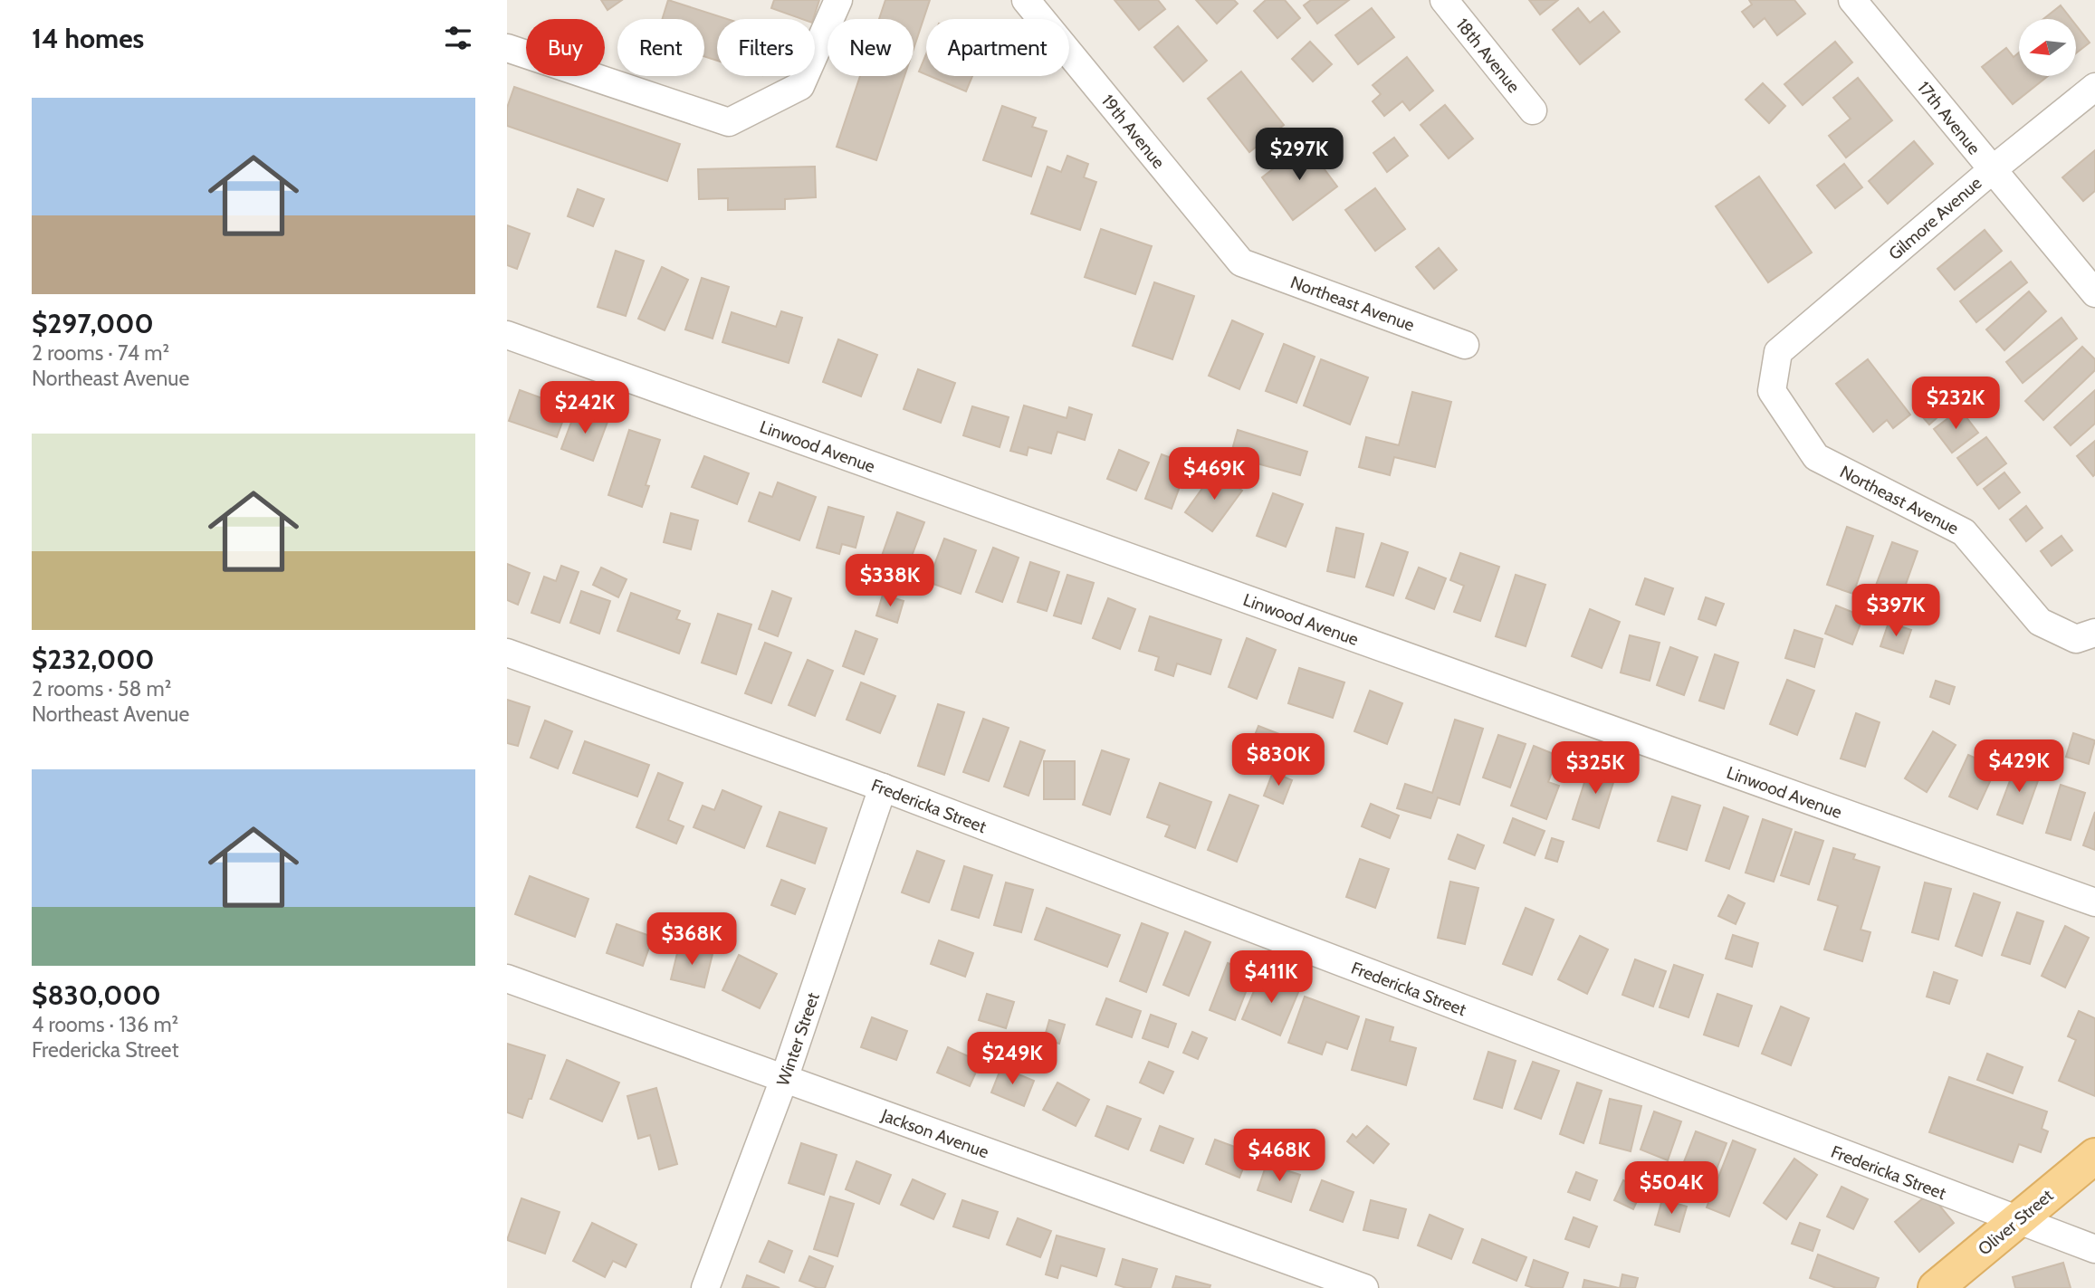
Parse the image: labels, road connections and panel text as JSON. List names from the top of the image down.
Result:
{
  "streets": {
    "main road": ["Oliver Street"],
    "street": [
      "18th Avenue",
      "17th Avenue",
      "19th Avenue",
      "Gilmore Avenue",
      "Northeast Avenue",
      "Linwood Avenue",
      "Fredericka Street",
      "Winter Street",
      "Jackson Avenue"
    ]
  },
  "crossings": [
    ["17th Avenue", "Gilmore Avenue"],
    ["19th Avenue", "Northeast Avenue"],
    ["Gilmore Avenue", "Northeast Avenue"],
    ["Fredericka Street", "Winter Street"],
    ["Fredericka Street", "Oliver Street"],
    ["Winter Street", "Jackson Avenue"]
  ],
  "north": "left",
  "page": {
    "heading": "14 homes",
    "chip": [
      "Buy",
      "Rent",
      "Filters",
      "New",
      "Apartment"
    ],
    "list": [
      {
        "name": "$297,000",
        "note": "2 rooms · 74 m² · Northeast Avenue"
      },
      {
        "name": "$232,000",
        "note": "2 rooms · 58 m² · Northeast Avenue"
      },
      {
        "name": "$830,000",
        "note": "4 rooms · 136 m² · Fredericka Street"
      }
    ],
    "price": [
      "$297K",
      "$232K",
      "$242K",
      "$469K",
      "$338K",
      "$397K",
      "$830K",
      "$429K",
      "$325K",
      "$368K",
      "$411K",
      "$249K",
      "$468K",
      "$504K"
    ]
  }
}
